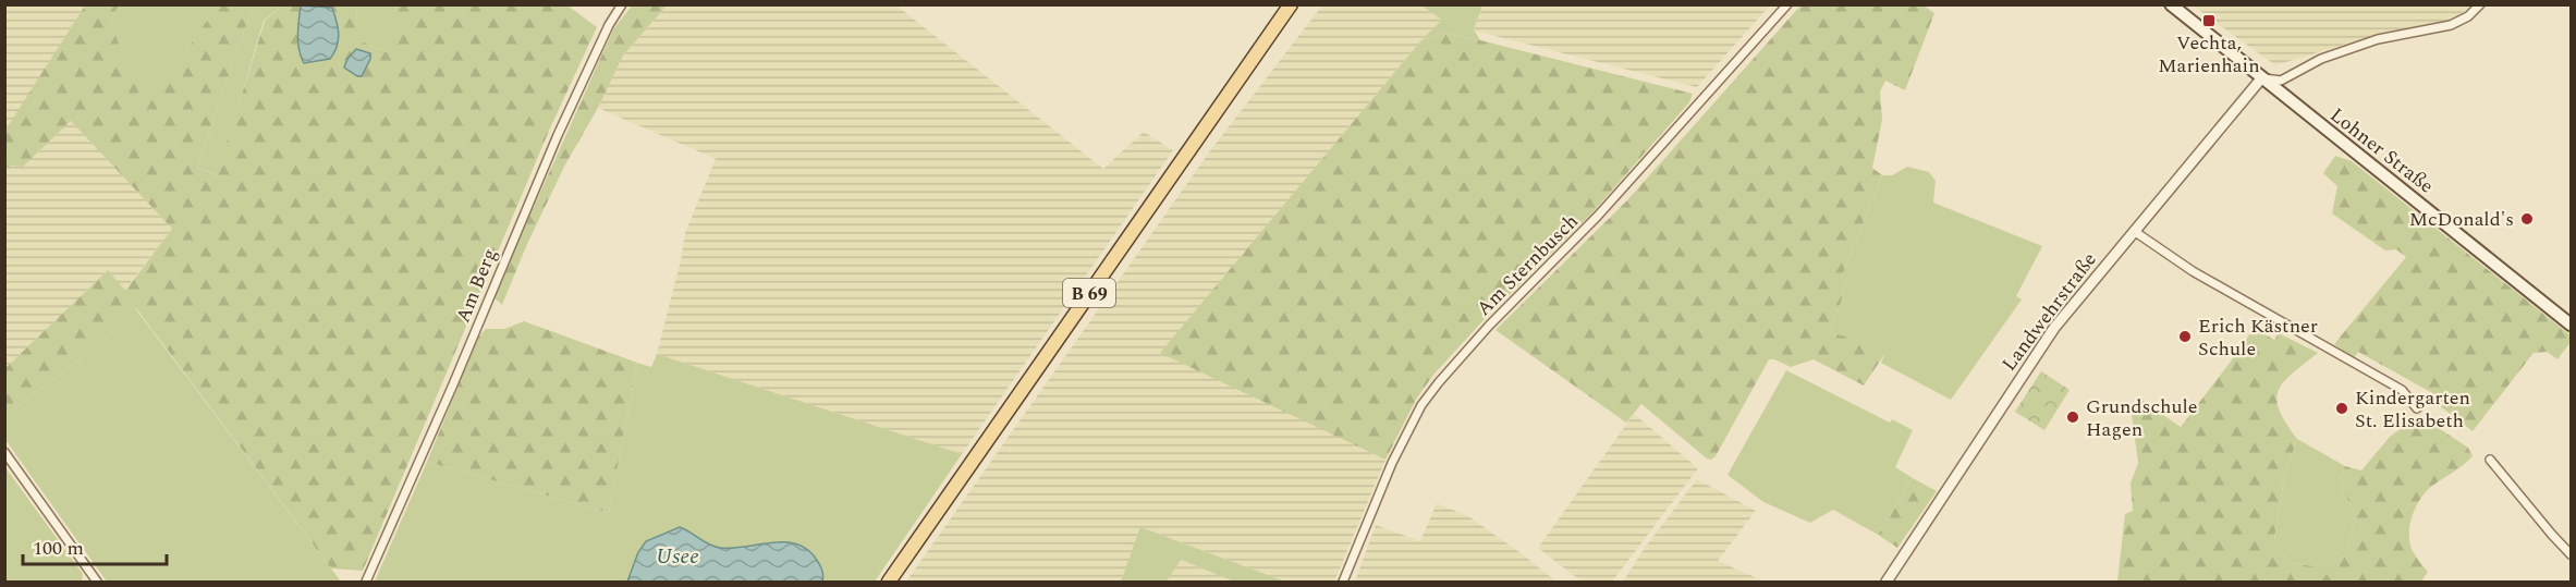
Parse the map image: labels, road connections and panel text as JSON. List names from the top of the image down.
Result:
{
  "streets": {
    "main road": ["Lohner Straße", "B 69"],
    "street": ["Am Sternbusch", "Am Berg", "Landwehrstraße"]
  },
  "crossings": [
    ["Lohner Straße", "Landwehrstraße"]
  ],
  "water": ["Usee"],
  "places": {
    "transit": ["Vechta, Marienhain"],
    "other": [
      "McDonald's",
      "Erich Kästner Schule",
      "Kindergarten St. Elisabeth",
      "Grundschule Hagen"
    ]
  },
  "scale_bar": "100 m"
}
